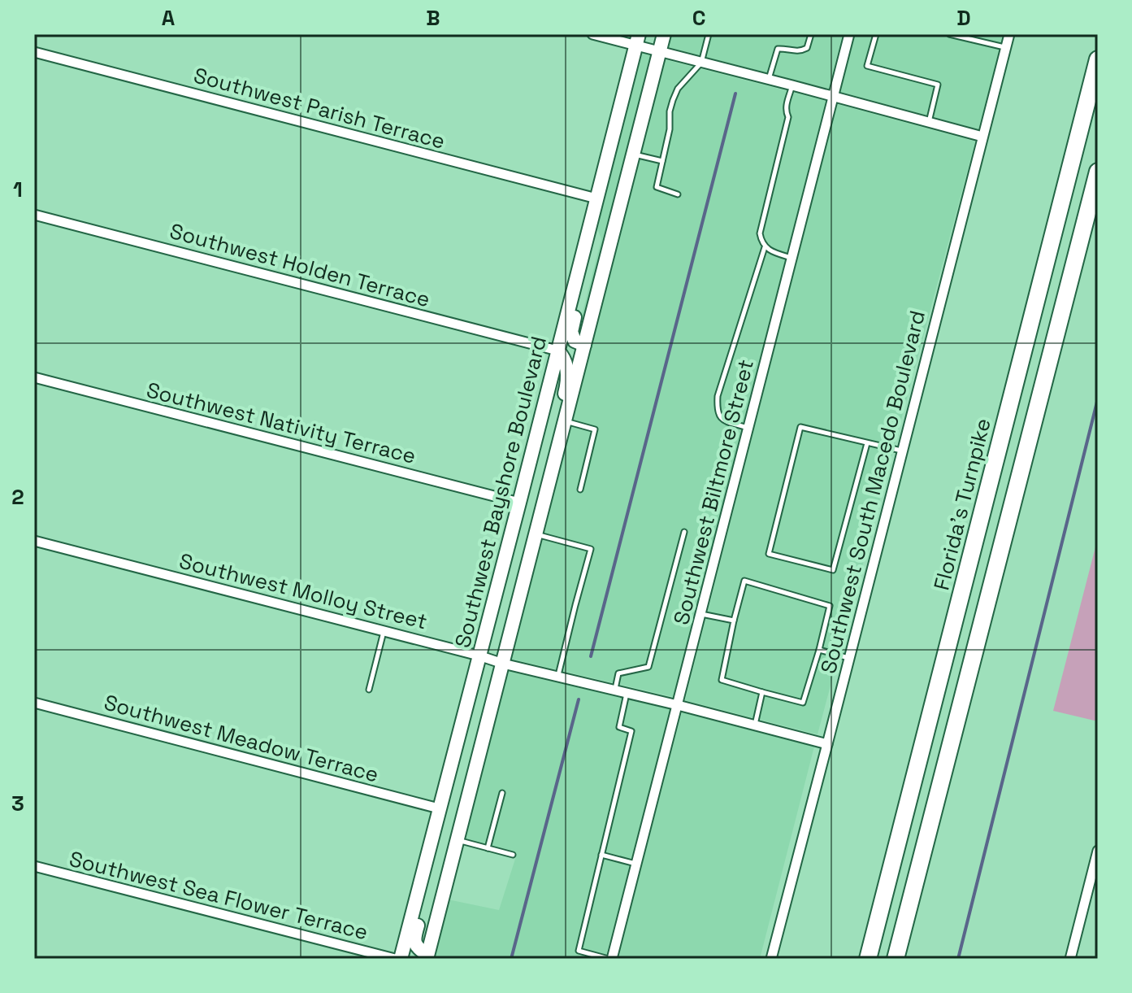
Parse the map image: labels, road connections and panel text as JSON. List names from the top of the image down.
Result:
{
  "streets": {
    "highway": ["Florida's Turnpike"],
    "main road": ["Southwest Bayshore Boulevard"],
    "street": [
      "Southwest Parish Terrace",
      "Southwest Holden Terrace",
      "Southwest Nativity Terrace",
      "Southwest Biltmore Street",
      "Southwest South Macedo Boulevard",
      "Southwest Molloy Street",
      "Southwest Meadow Terrace",
      "Southwest Sea Flower Terrace"
    ]
  },
  "crossings": [
    ["Southwest Parish Terrace", "Southwest Bayshore Boulevard"],
    ["Southwest Holden Terrace", "Southwest Bayshore Boulevard"],
    ["Southwest Nativity Terrace", "Southwest Bayshore Boulevard"],
    ["Southwest Bayshore Boulevard", "Southwest Molloy Street"],
    ["Southwest Bayshore Boulevard", "Southwest Meadow Terrace"],
    ["Southwest Biltmore Street", "Southwest Molloy Street"],
    ["Southwest South Macedo Boulevard", "Southwest Molloy Street"]
  ],
  "grid": {
    "columns": [
      "A",
      "B",
      "C",
      "D"
    ],
    "rows": ["1", "2", "3"]
  }
}
